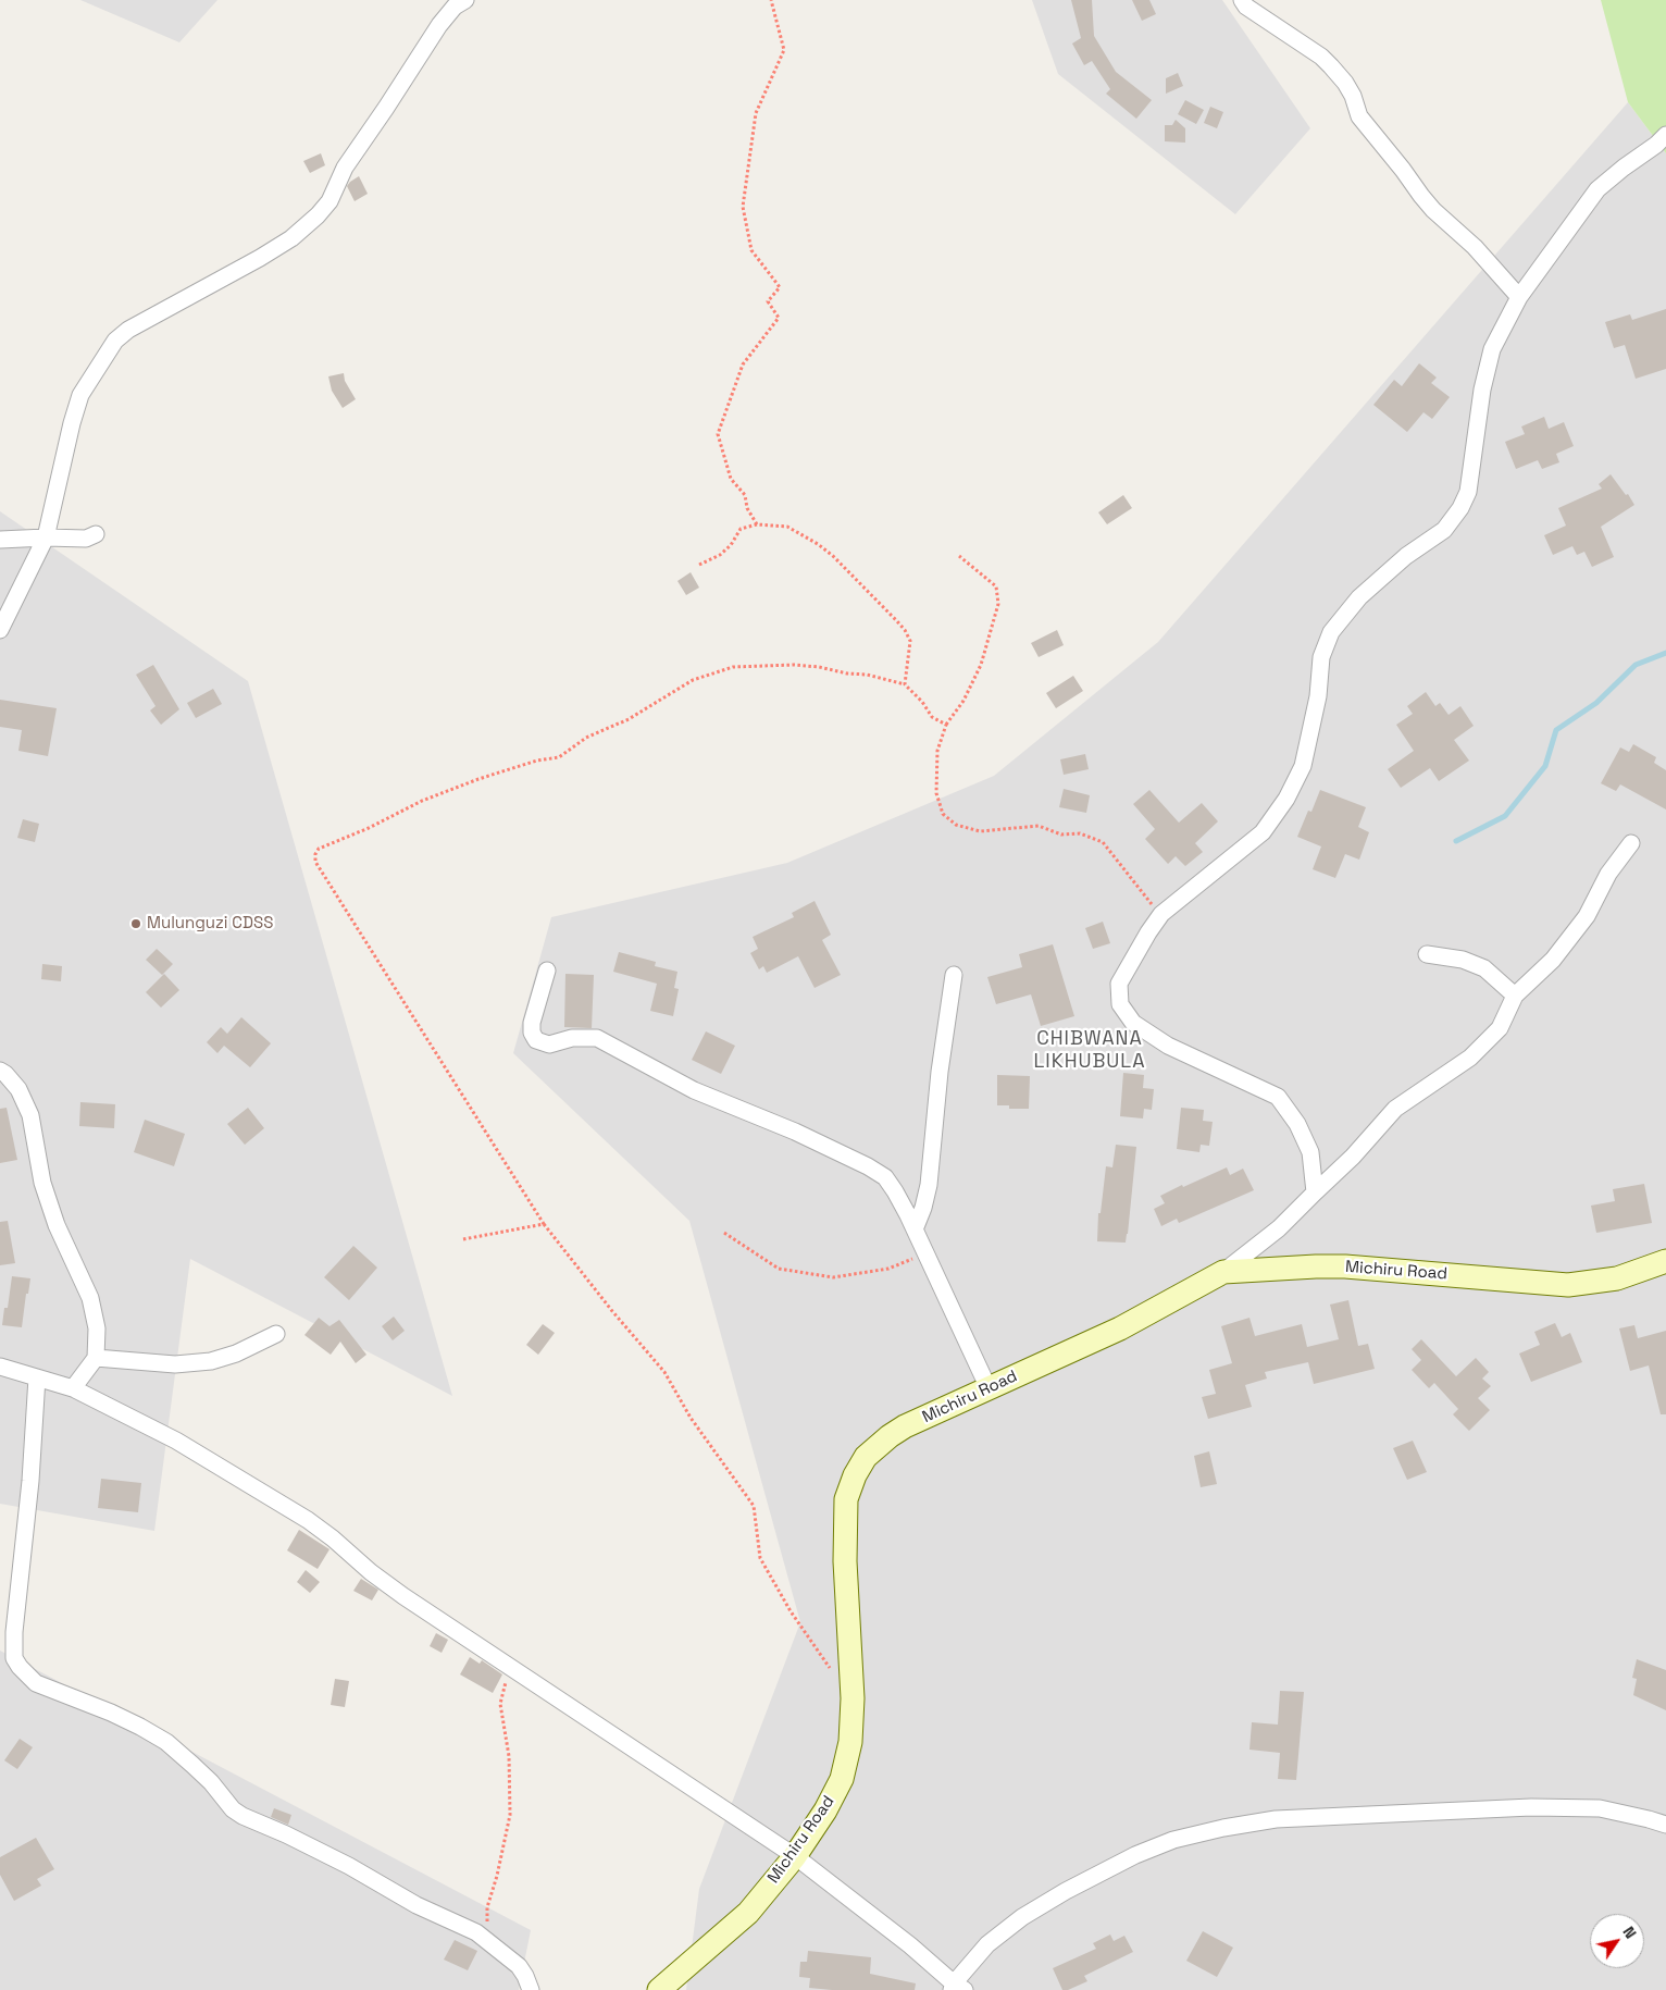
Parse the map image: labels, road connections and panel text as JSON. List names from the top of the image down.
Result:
{
  "streets": {
    "street": ["Michiru Road"]
  },
  "districts": ["CHIBWANA LIKHUBULA"],
  "places": ["Mulunguzi CDSS"],
  "north": "top right"
}
